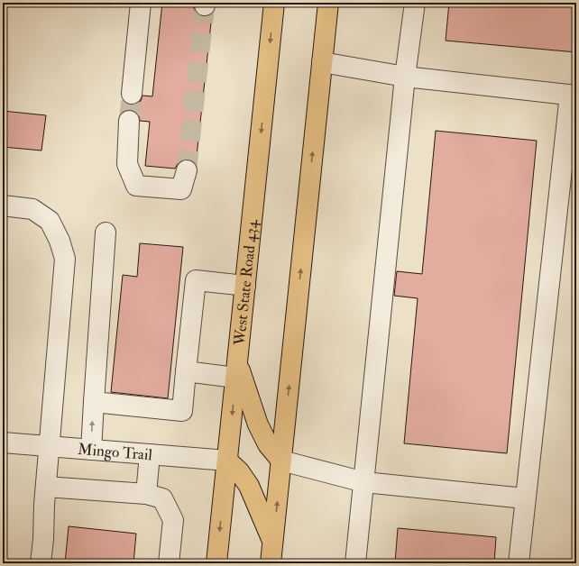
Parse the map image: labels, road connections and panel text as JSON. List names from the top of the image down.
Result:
{
  "streets": {
    "main road": ["West State Road 434"],
    "street": ["Mingo Trail"]
  },
  "crossings": [
    ["West State Road 434", "Mingo Trail"]
  ]
}
